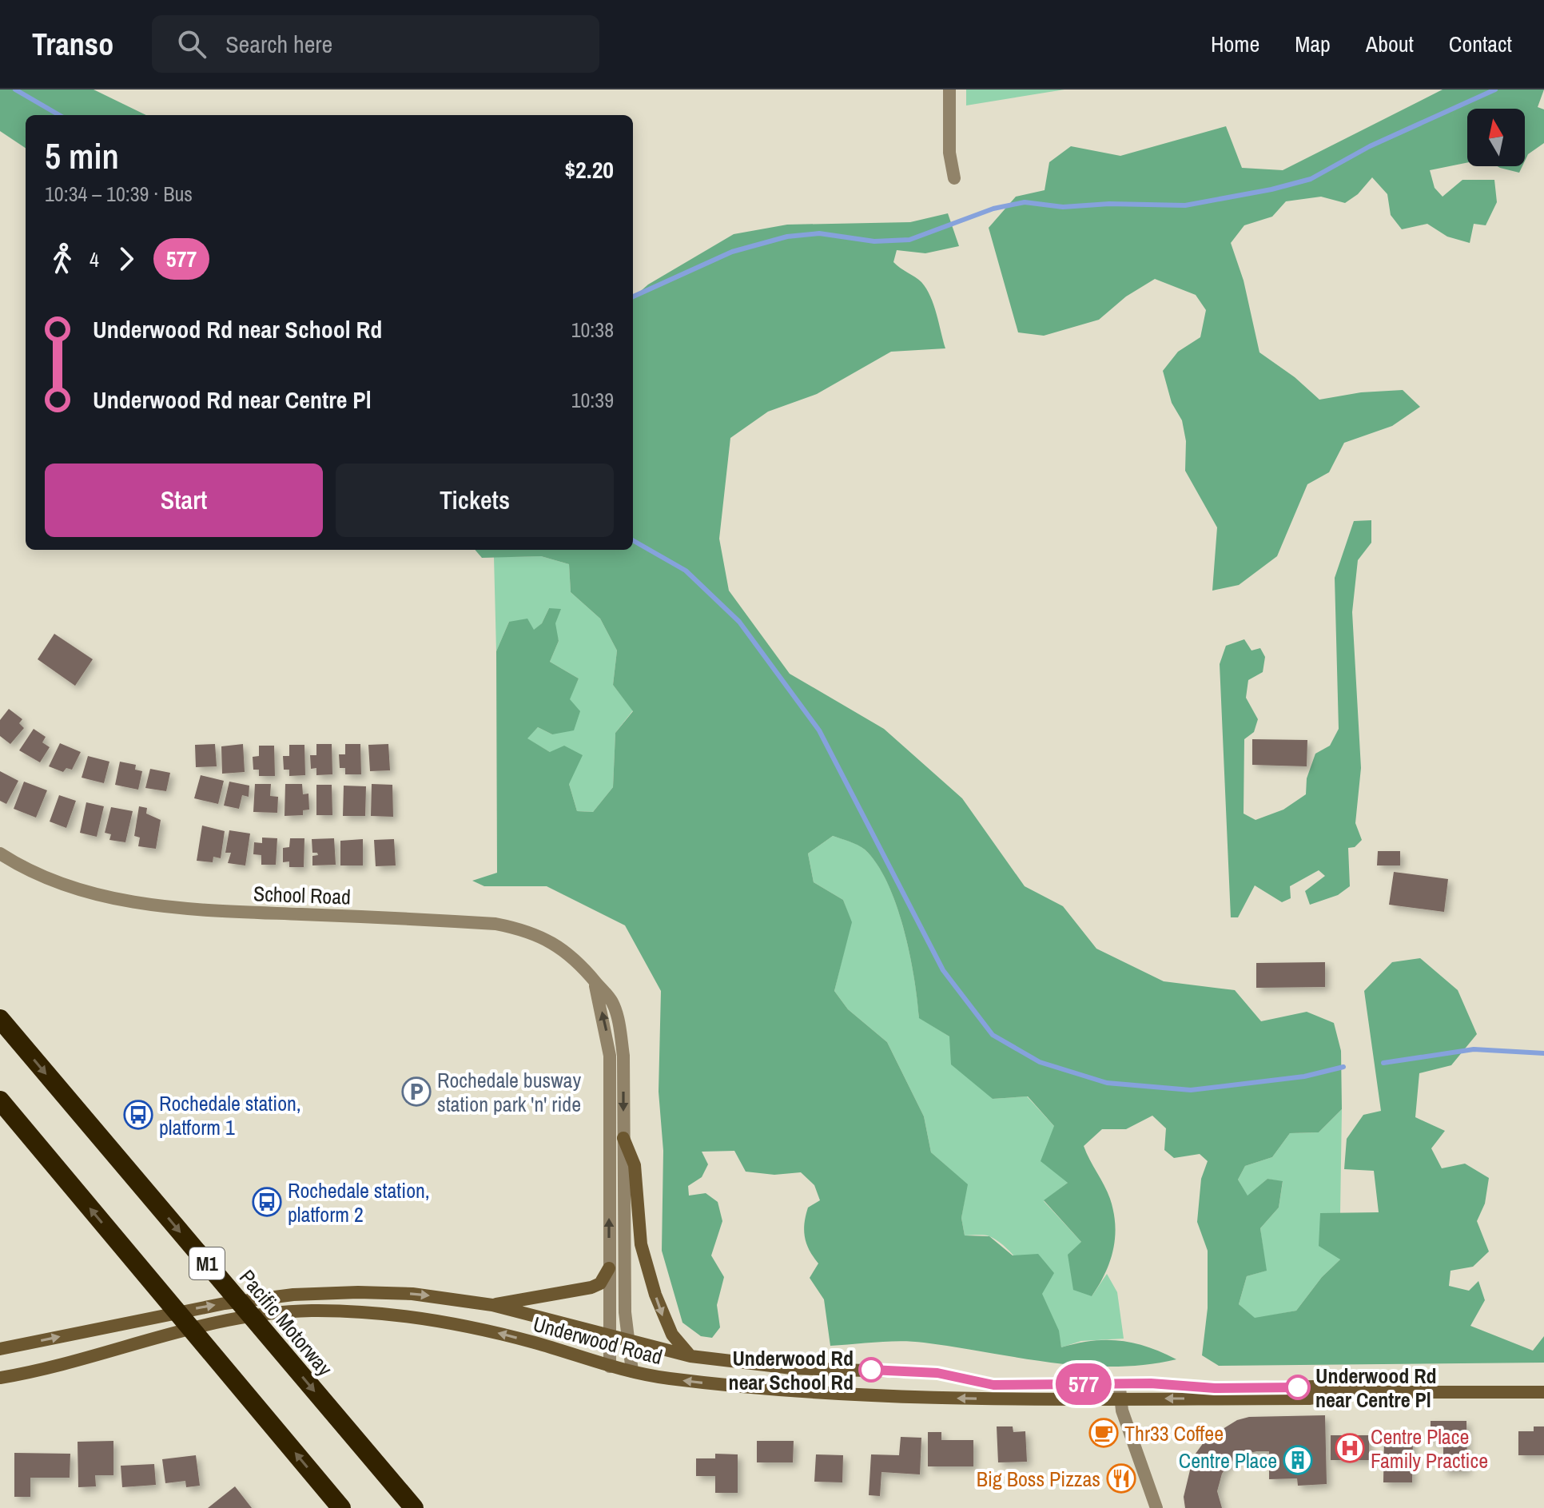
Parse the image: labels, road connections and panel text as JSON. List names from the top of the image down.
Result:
{
  "streets": {
    "highway": ["M1", "Pacific Motorway"],
    "main road": ["Underwood Road"],
    "street": ["School Road"]
  },
  "crossings": [
    ["School Road", "Underwood Road"]
  ],
  "places": {
    "parking": ["Rochedale busway station park 'n' ride"],
    "bus stop": ["Rochedale station, platform 1", "Rochedale station, platform 2"],
    "other": ["Underwood Rd near School Rd", "Underwood Rd near Centre Pl"],
    "cafe": ["Thr33 Coffee"],
    "hospital": ["Centre Place Family Practice"],
    "building": ["Centre Place"],
    "restaurant": ["Big Boss Pizzas"]
  },
  "lines": ["bus line 577"],
  "north": "top",
  "page": {
    "header": "Transo",
    "search": "Search here",
    "nav": [
      "Home",
      "Map",
      "About",
      "Contact"
    ],
    "on_map": "577",
    "heading": ["5 min", "10:34 – 10:39 · Bus", "$2.20"],
    "legs": ["4", "577"],
    "list": [
      {
        "name": "Underwood Rd near School Rd",
        "value": "10:38"
      },
      {
        "name": "Underwood Rd near Centre Pl",
        "value": "10:39"
      }
    ],
    "buttons": ["Start", "Tickets"]
  }
}
